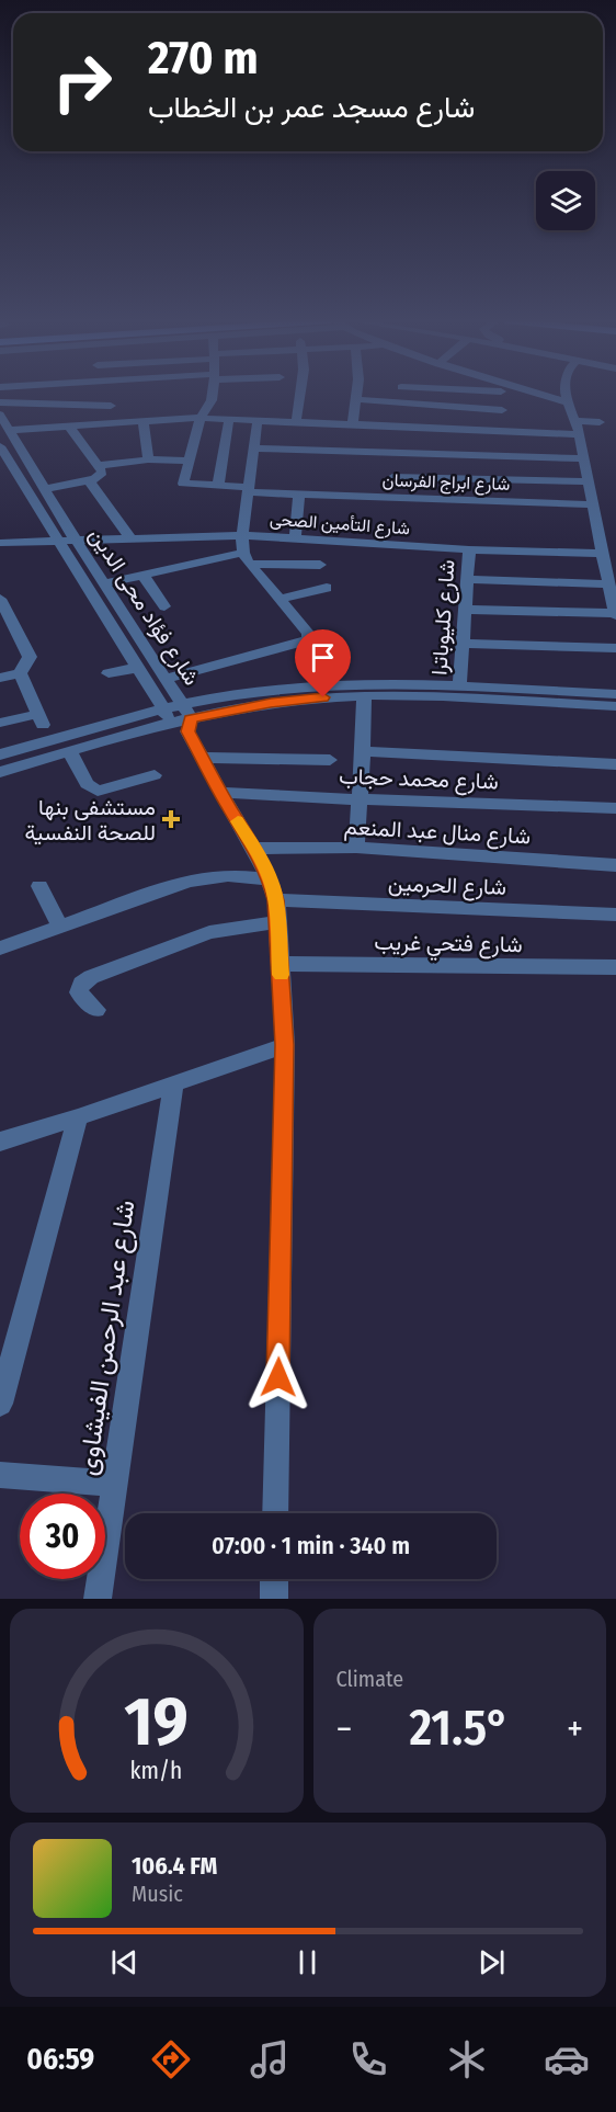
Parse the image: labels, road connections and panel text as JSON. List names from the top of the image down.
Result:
{
  "streets": {
    "street": [
      "شارع ابراج الفرسان",
      "شارع التأمين الصحى",
      "شارع فؤاد محى الدين",
      "شارع كليوباترا",
      "شارع محمد حجاب",
      "شارع منال عبد المنعم",
      "شارع الحرمين",
      "شارع فتحي غريب",
      "شارع عبد الرحمن الفيشاوى"
    ]
  },
  "crossings": [
    ["شارع التأمين الصحى", "شارع فؤاد محى الدين"],
    ["شارع التأمين الصحى", "شارع كليوباترا"]
  ],
  "places": {
    "health": ["مستشفى بنها للصحة النفسية"]
  },
  "page": {
    "turn": ["270 m", "شارع مسجد عمر بن الخطاب"],
    "limit": "30",
    "trip": "07:00 · 1 min · 340 m",
    "tile": "Climate",
    "heat": ["−", "21.5°", "+"],
    "song": ["106.4 FM", "Music"],
    "tabs": "06:59",
    "gauge": ["19", "km/h"]
  }
}
